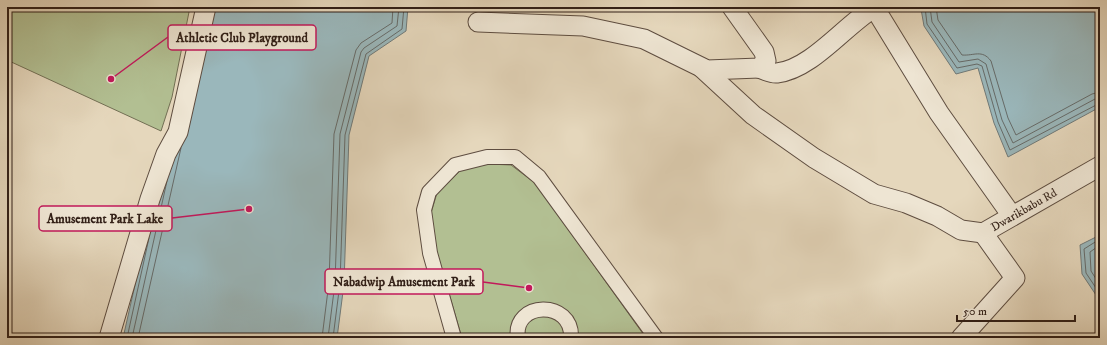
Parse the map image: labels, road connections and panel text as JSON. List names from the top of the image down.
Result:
{
  "streets": {
    "street": ["Dwarikbabu Rd"]
  },
  "places": ["Athletic Club Playground", "Amusement Park Lake", "Nabadwip Amusement Park"],
  "scale_bar": "50 m"
}
